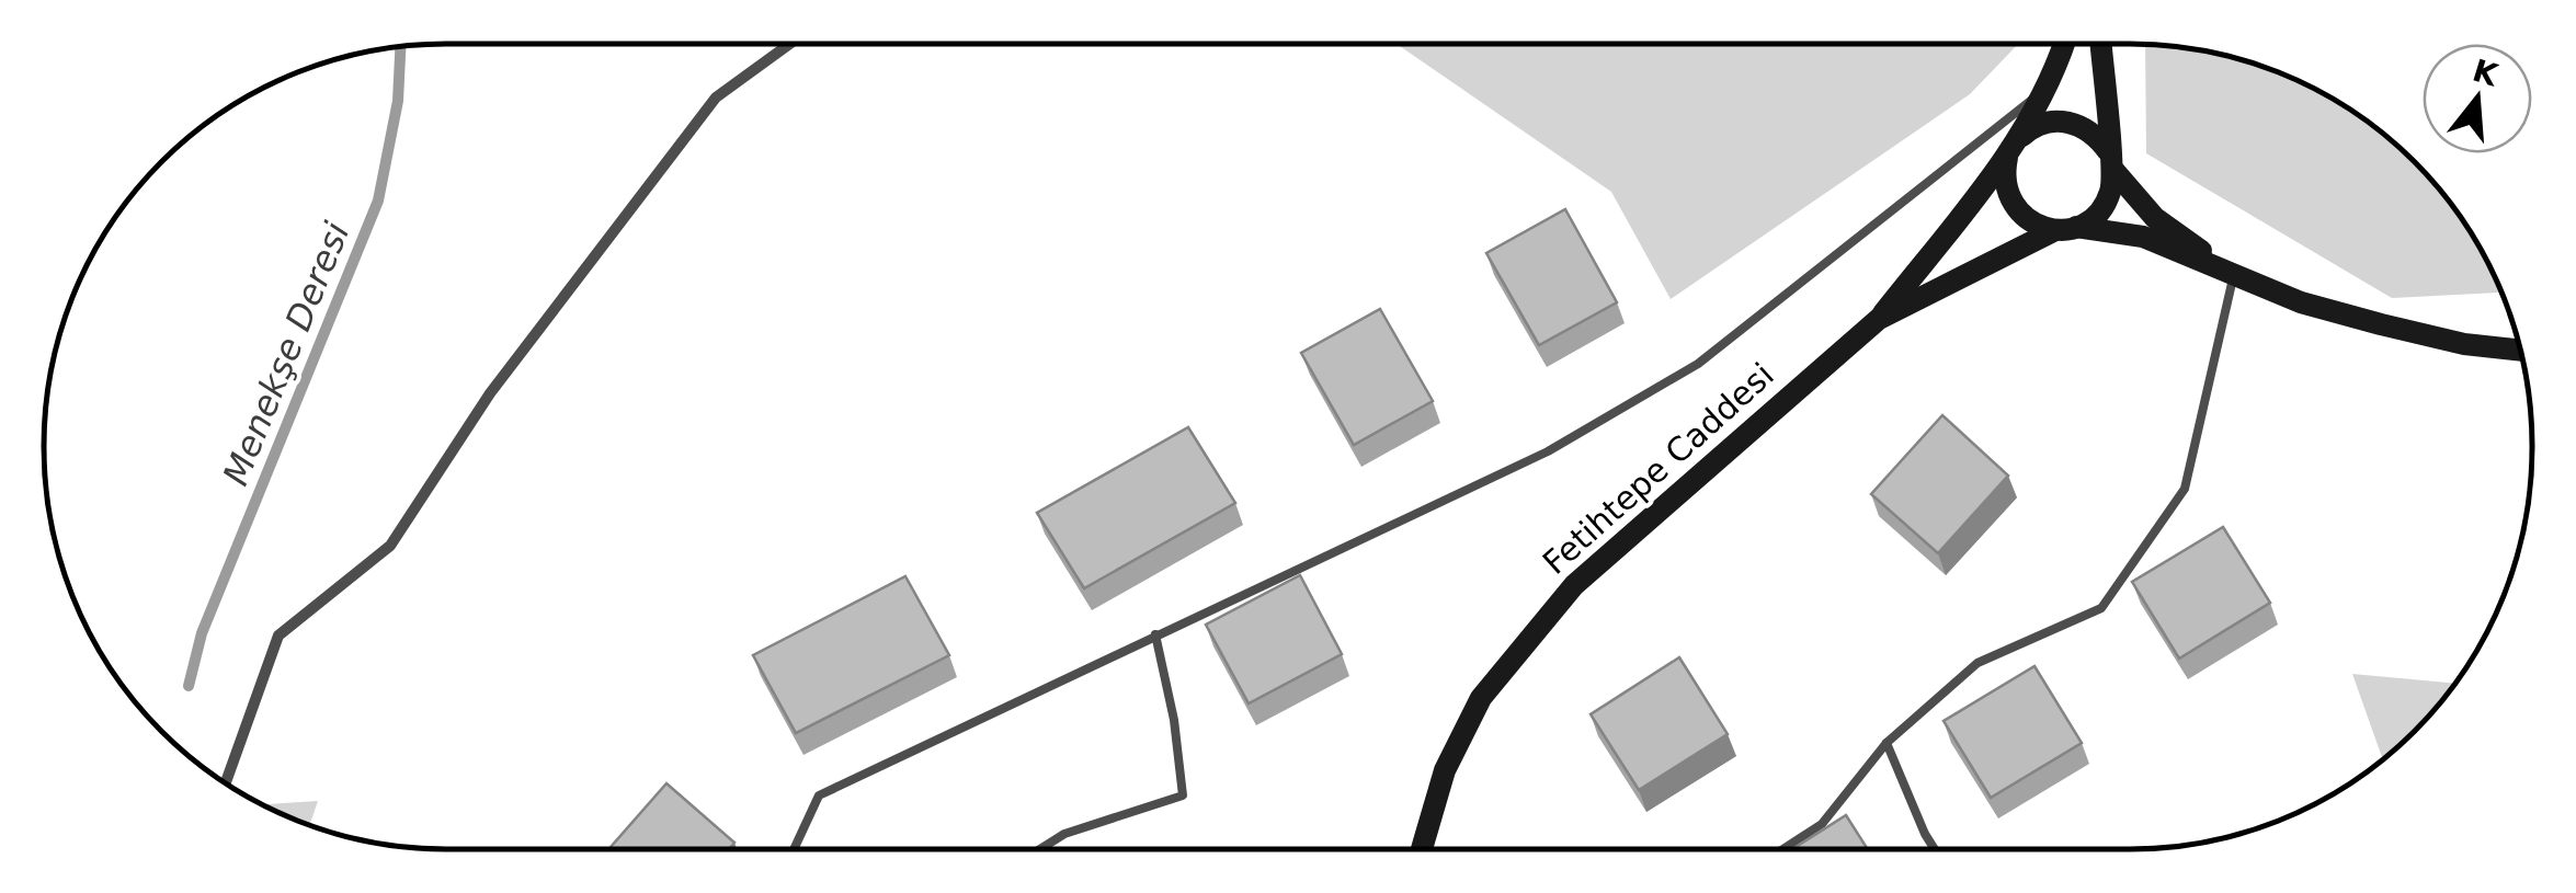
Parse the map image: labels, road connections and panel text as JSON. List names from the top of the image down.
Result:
{
  "streets": {
    "main road": ["Fetihtepe Caddesi"]
  },
  "water": ["Menekşe Deresi"],
  "north": "top"
}
